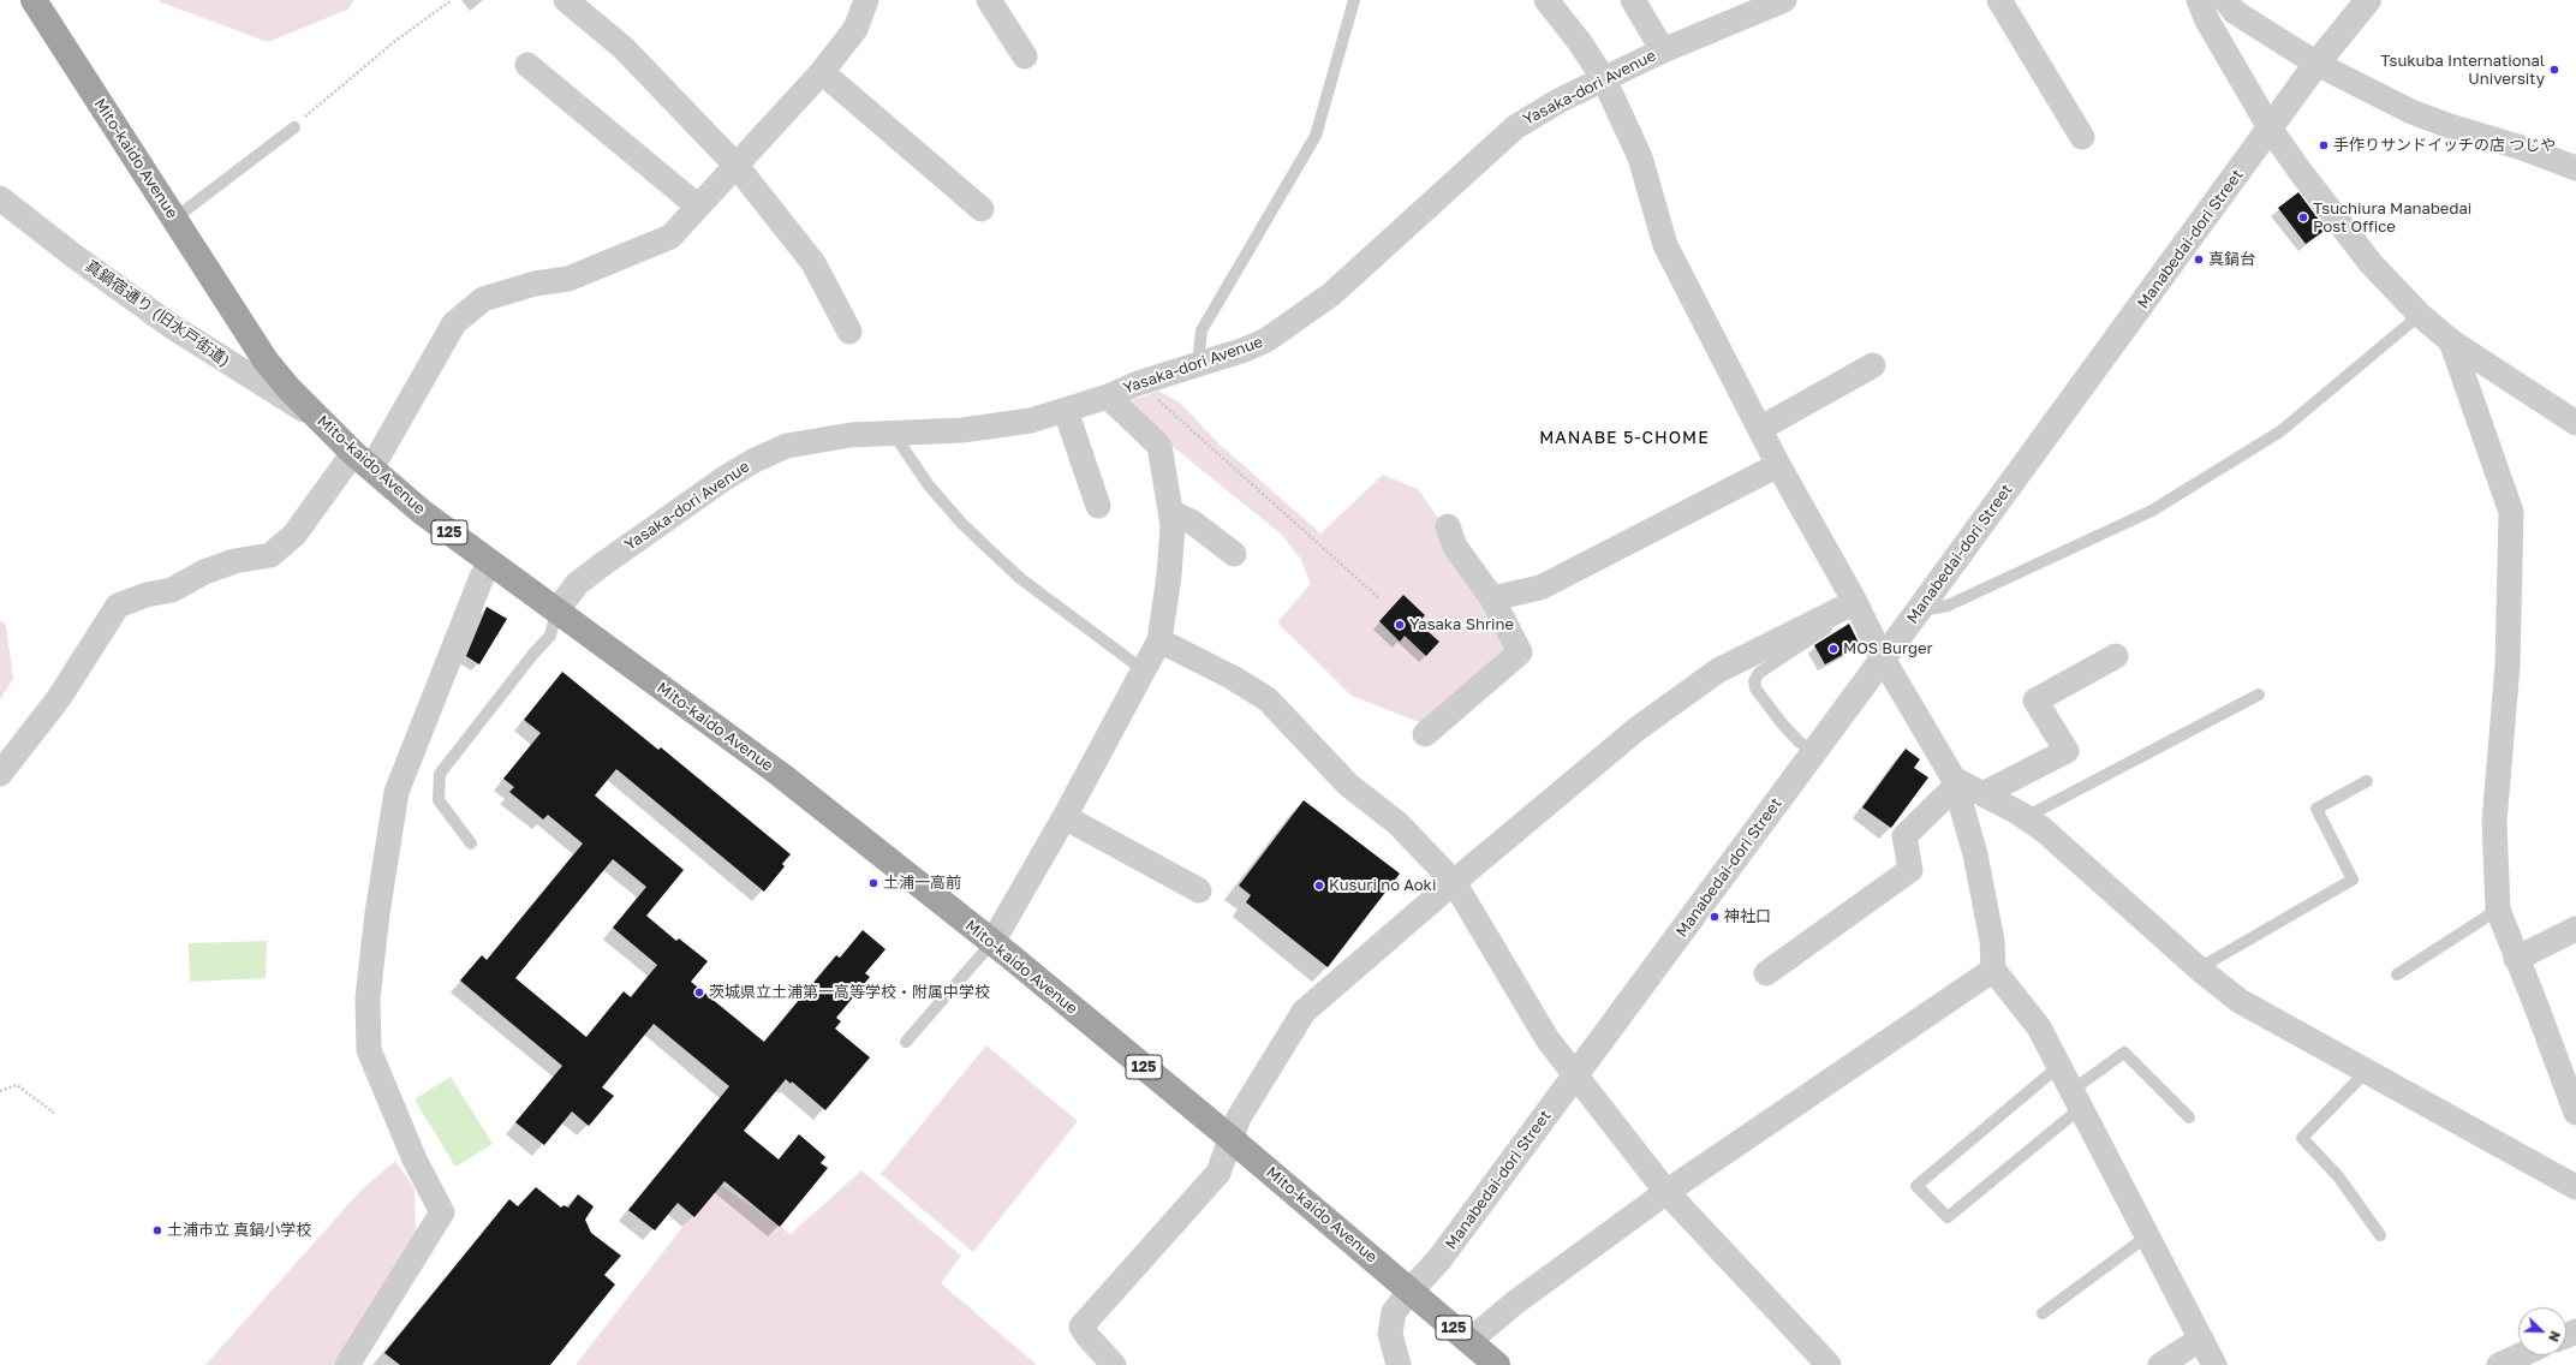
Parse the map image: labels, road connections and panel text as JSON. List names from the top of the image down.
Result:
{
  "streets": {
    "highway": ["Mito-kaido Avenue", "125"],
    "street": ["Yasaka-dori Avenue", "Manabedai-dori Street", "真鍋宿通り (旧水戸街道)"]
  },
  "crossings": [
    ["Yasaka-dori Avenue", "Mito-kaido Avenue"],
    ["Mito-kaido Avenue", "Manabedai-dori Street"],
    ["Mito-kaido Avenue", "真鍋宿通り (旧水戸街道)"]
  ],
  "districts": ["MANABE 5-CHOME"],
  "places": [
    "Tsukuba International University",
    "手作りサンドイッチの店 つじや",
    "Tsuchiura Manabedai Post Office",
    "真鍋台",
    "Yasaka Shrine",
    "MOS Burger",
    "土浦一高前",
    "Kusuri no Aoki",
    "神社口",
    "茨城県立土浦第一高等学校・附属中学校",
    "土浦市立 真鍋小学校"
  ],
  "north": "bottom right"
}
